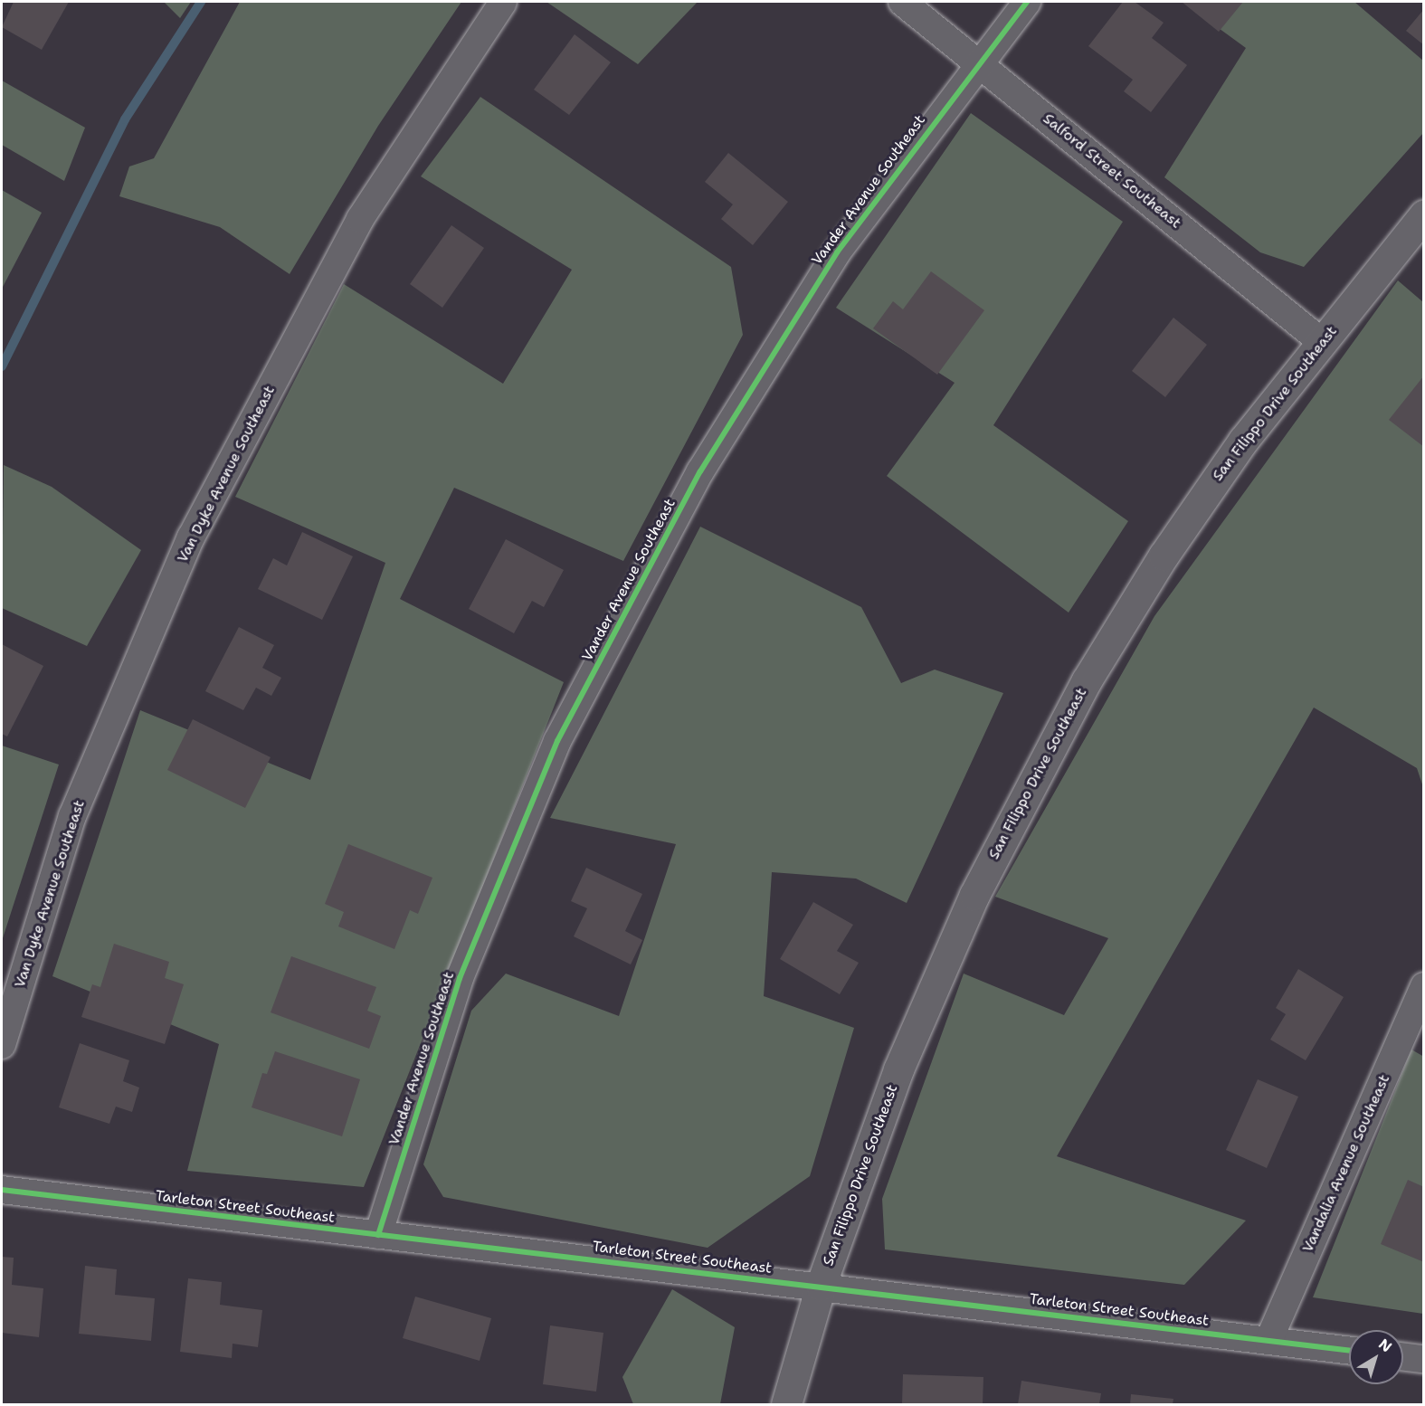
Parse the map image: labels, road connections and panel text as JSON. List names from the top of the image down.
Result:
{
  "streets": {
    "street": [
      "Salford Street Southeast",
      "Vander Avenue Southeast",
      "San Filippo Drive Southeast",
      "Van Dyke Avenue Southeast",
      "Vandalia Avenue Southeast",
      "Tarleton Street Southeast"
    ]
  },
  "crossings": [
    ["Salford Street Southeast", "Vander Avenue Southeast"],
    ["Salford Street Southeast", "San Filippo Drive Southeast"],
    ["Vander Avenue Southeast", "Tarleton Street Southeast"],
    ["San Filippo Drive Southeast", "Tarleton Street Southeast"],
    ["Vandalia Avenue Southeast", "Tarleton Street Southeast"]
  ],
  "north": "top right"
}
